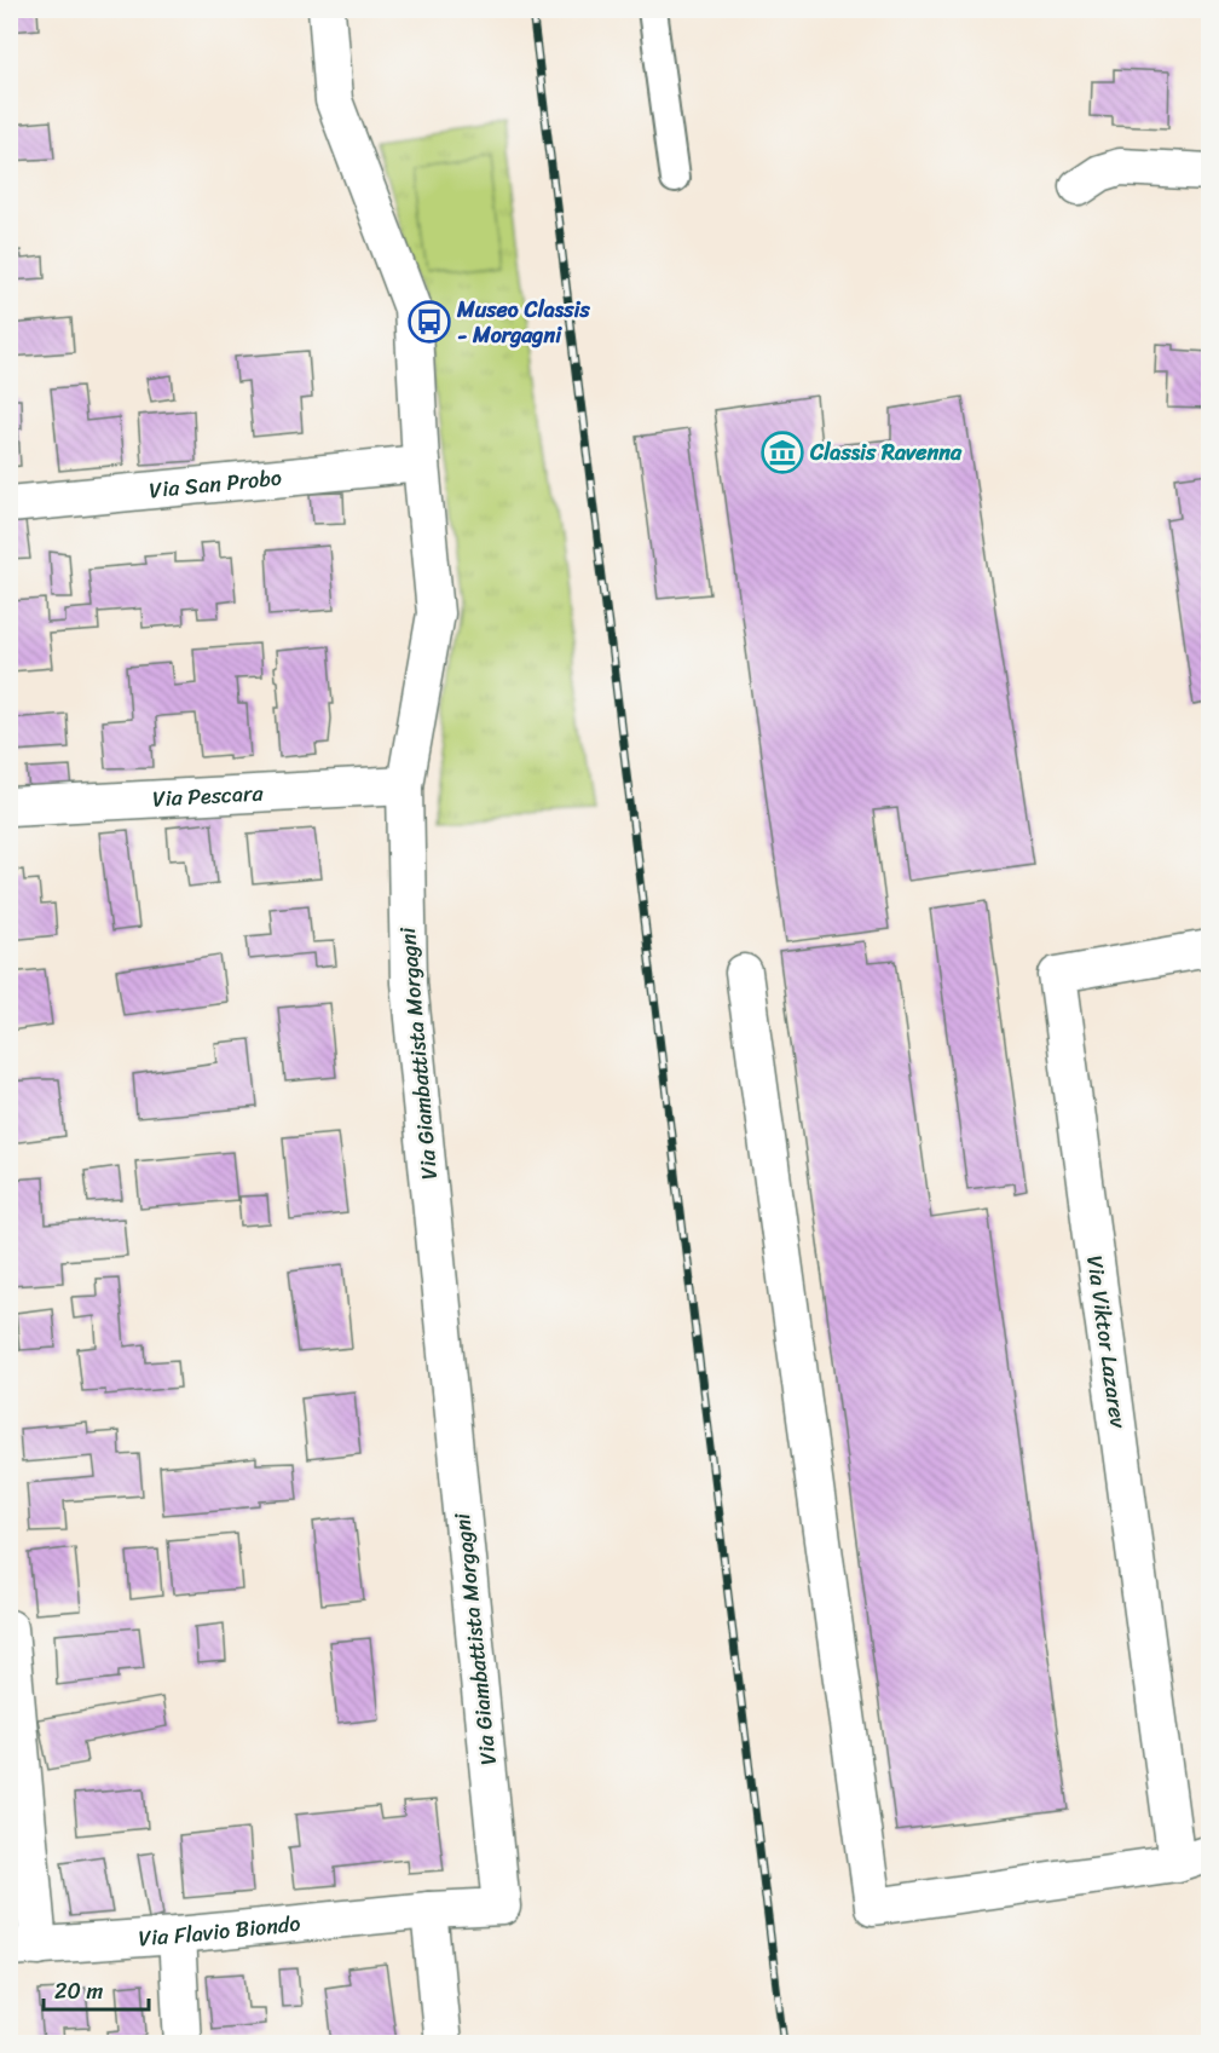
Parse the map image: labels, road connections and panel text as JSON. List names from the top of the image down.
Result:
{
  "streets": {
    "street": [
      "Via San Probo",
      "Via Pescara",
      "Via Giambattista Morgagni",
      "Via Viktor Lazarev",
      "Via Flavio Biondo"
    ]
  },
  "crossings": [
    ["Via San Probo", "Via Giambattista Morgagni"],
    ["Via Pescara", "Via Giambattista Morgagni"],
    ["Via Giambattista Morgagni", "Via Flavio Biondo"]
  ],
  "places": {
    "bus stop": ["Museo Classis - Morgagni"],
    "museum": ["Classis Ravenna"]
  },
  "scale_bar": "20 m"
}
